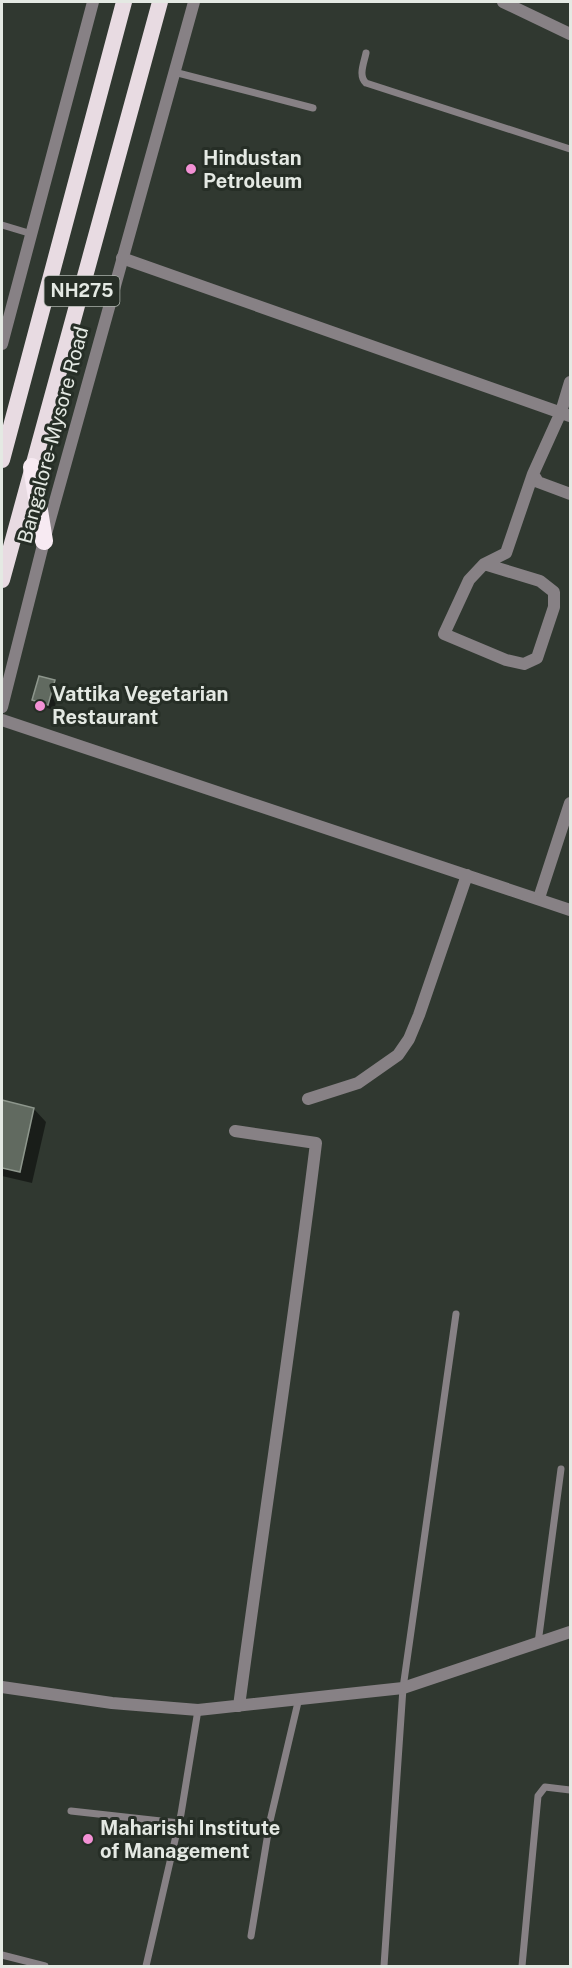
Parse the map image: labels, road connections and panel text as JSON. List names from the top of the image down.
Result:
{
  "streets": {
    "highway": ["NH275"],
    "street": ["Bangalore-Mysore Road"]
  },
  "places": ["Hindustan Petroleum", "Vattika Vegetarian Restaurant", "Maharishi Institute of Management"]
}
